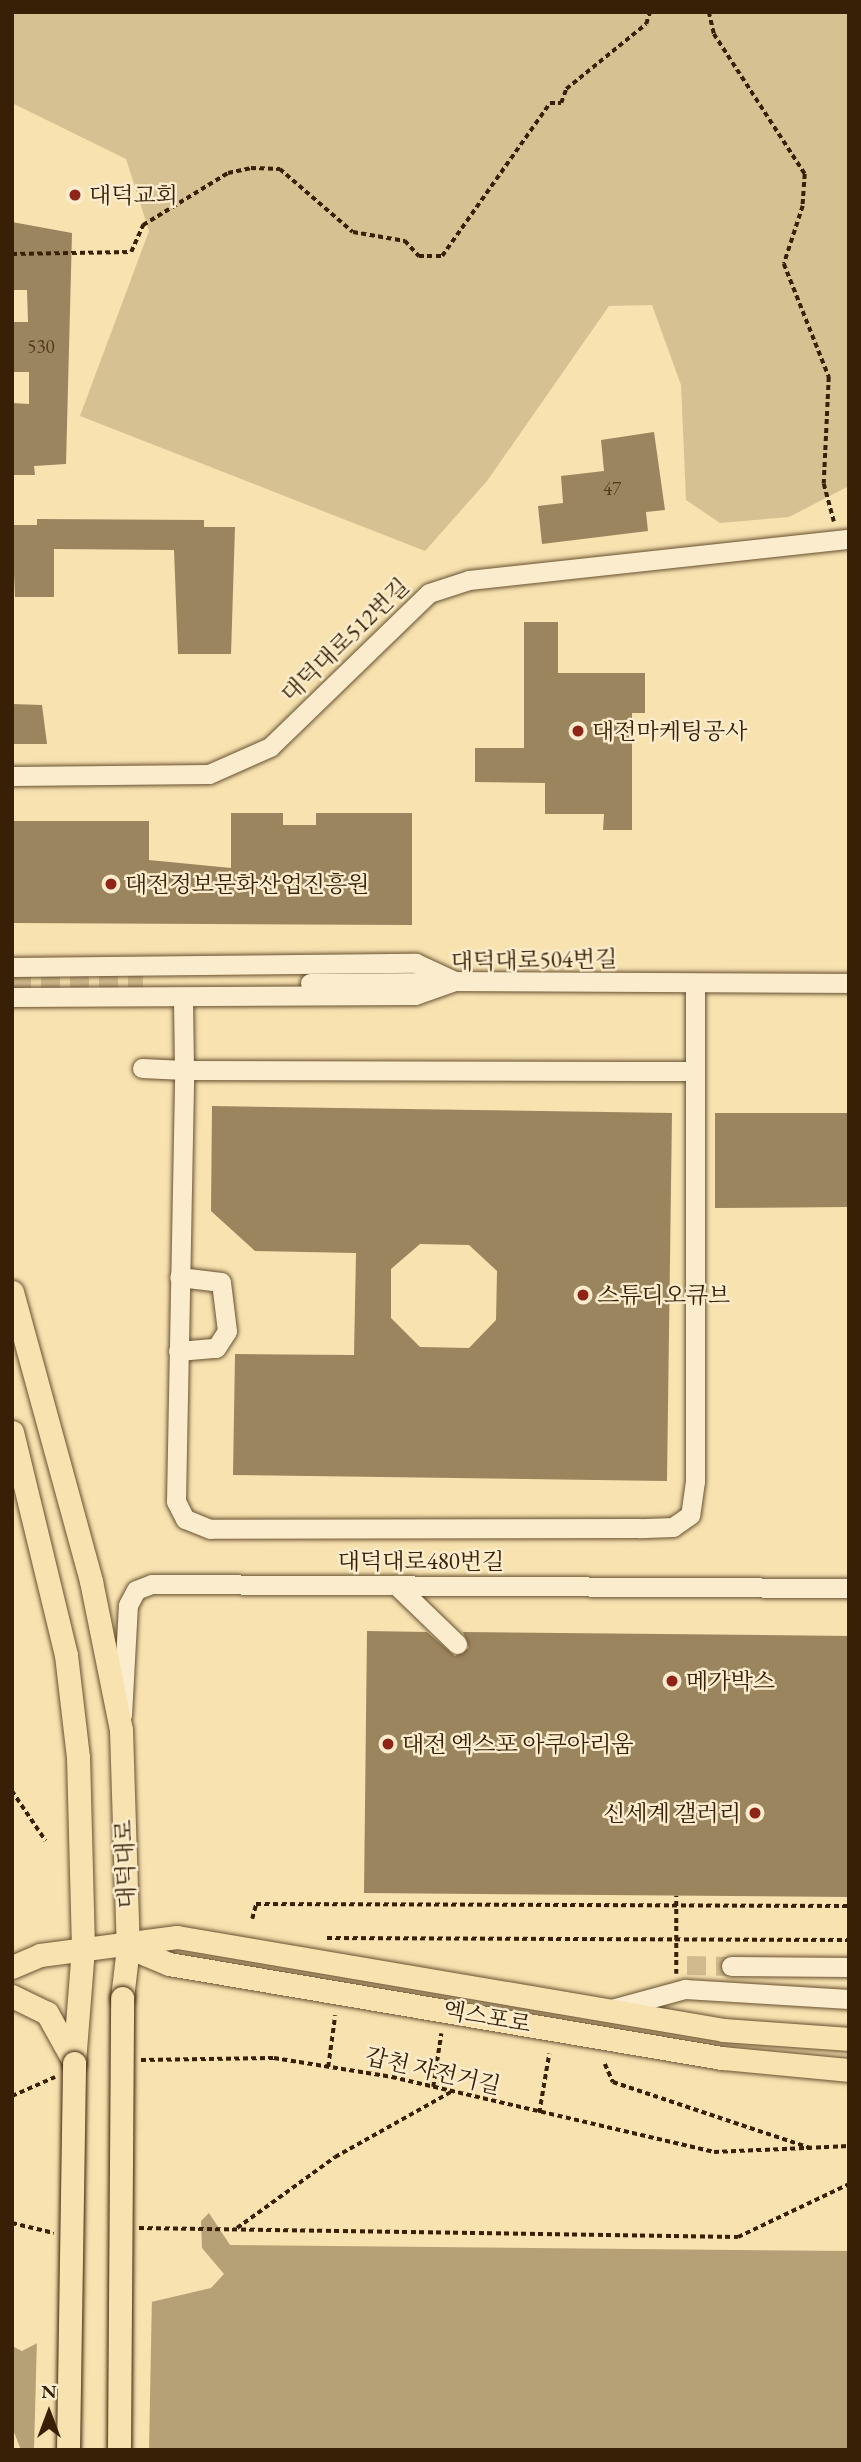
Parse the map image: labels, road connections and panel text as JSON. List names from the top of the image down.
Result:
{
  "streets": {
    "main road": ["대덕대로", "엑스포로"],
    "street": ["대덕대로512번길", "대덕대로504번길", "대덕대로480번길"],
    "path": ["갑천 자전거길"]
  },
  "crossings": [
    ["대덕대로480번길", "대덕대로"],
    ["대덕대로", "엑스포로"]
  ],
  "places": [
    "대덕교회",
    "대전마케팅공사",
    "대전정보문화산업진흥원",
    "스튜디오큐브",
    "메가박스",
    "대전 엑스포 아쿠아리움",
    "신세계 갤러리"
  ],
  "house_numbers": ["530", "47"],
  "north": "top"
}
